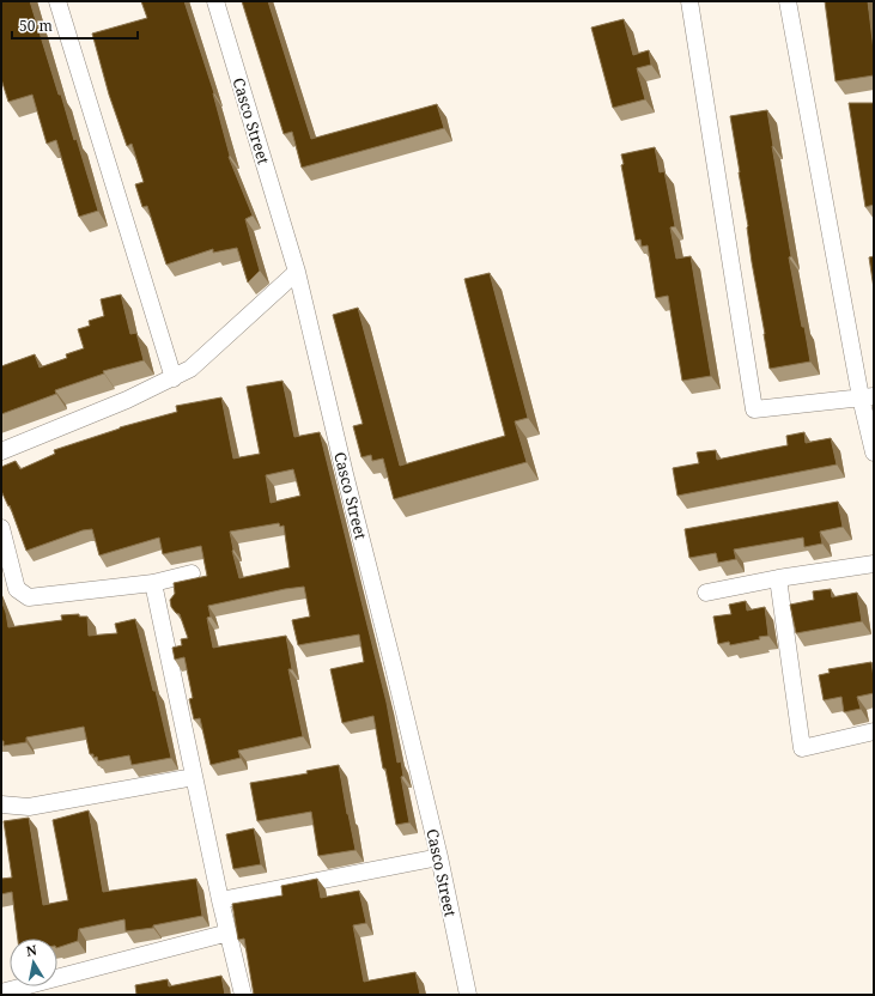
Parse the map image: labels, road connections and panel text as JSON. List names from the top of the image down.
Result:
{
  "streets": {
    "street": ["Casco Street"]
  },
  "scale_bar": "50 m",
  "north": "top"
}
